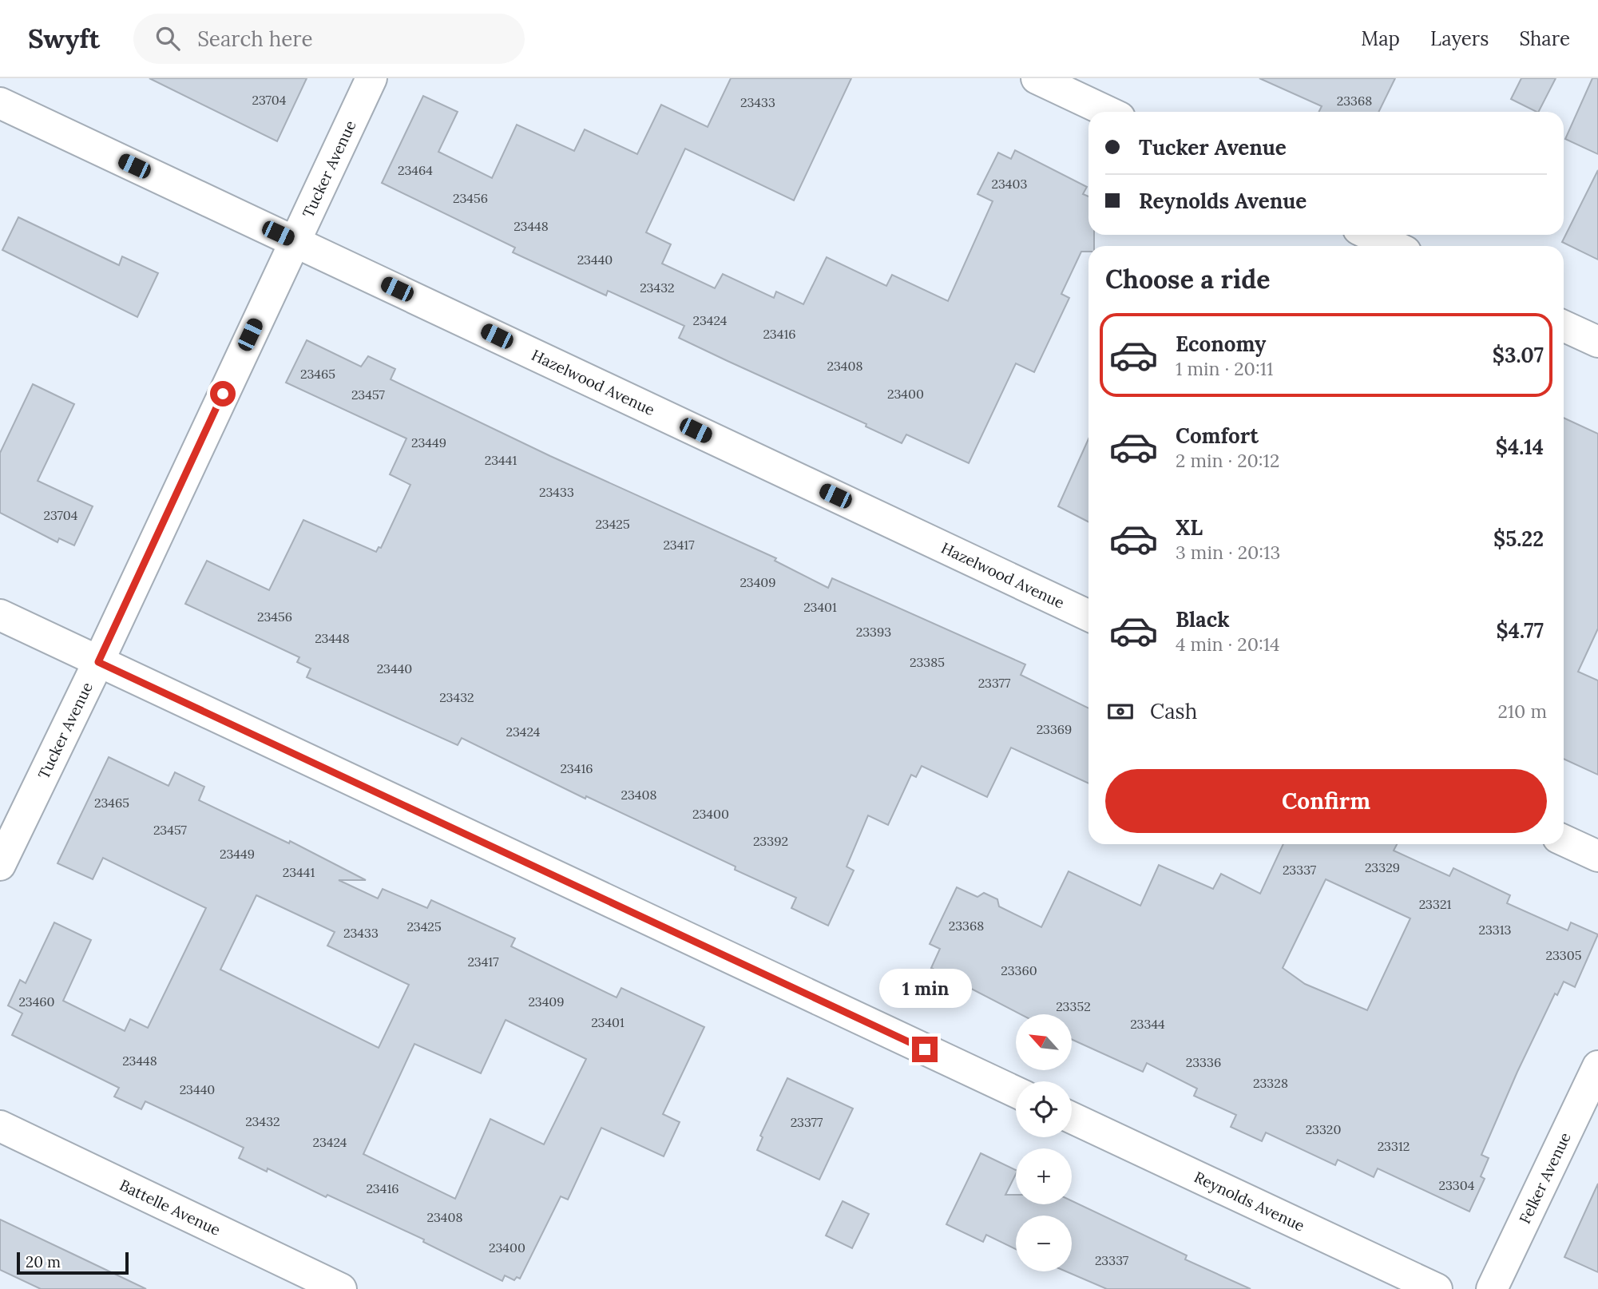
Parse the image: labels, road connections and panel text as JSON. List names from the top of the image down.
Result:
{
  "streets": {
    "street": [
      "Tucker Avenue",
      "Hazelwood Avenue",
      "Felker Avenue",
      "Reynolds Avenue",
      "Battelle Avenue"
    ]
  },
  "crossings": [
    ["Tucker Avenue", "Hazelwood Avenue"]
  ],
  "house_numbers": [
    "23704",
    "23368",
    "23433",
    "23464",
    "23403",
    "23456",
    "23448",
    "23440",
    "23432",
    "23424",
    "23416",
    "23408",
    "23465",
    "23400",
    "23457",
    "23449",
    "23441",
    "23433",
    "23704",
    "23425",
    "23417",
    "23409",
    "23401",
    "23456",
    "23393",
    "23448",
    "23385",
    "23440",
    "23377",
    "23432",
    "23369",
    "23424",
    "23416",
    "23408",
    "23465",
    "23400",
    "23457",
    "23392",
    "23449",
    "23329",
    "23337",
    "23441",
    "23321",
    "23368",
    "23425",
    "23313",
    "23433",
    "23305",
    "23417",
    "23360",
    "23460",
    "23409",
    "23352",
    "23401",
    "23344",
    "23448",
    "23336",
    "23328",
    "23440",
    "23432",
    "23377",
    "23320",
    "23424",
    "23312",
    "23304",
    "23416",
    "23408",
    "23400",
    "23337"
  ],
  "scale_bar": "20 m",
  "north": "top left",
  "page": {
    "header": "Swyft",
    "search": "Search here",
    "nav": ["Map", "Layers", "Share"],
    "banner": ["Tucker Avenue", "Reynolds Avenue"],
    "heading": "Choose a ride",
    "list": [
      {
        "name": "Economy",
        "note": "1 min · 20:11",
        "value": "$3.07"
      },
      {
        "name": "Comfort",
        "note": "2 min · 20:12",
        "value": "$4.14"
      },
      {
        "name": "XL",
        "note": "3 min · 20:13",
        "value": "$5.22"
      },
      {
        "name": "Black",
        "note": "4 min · 20:14",
        "value": "$4.77"
      }
    ],
    "pay": ["Cash", "210 m"],
    "buttons": "Confirm",
    "bubble": "1 min",
    "map_buttons": ["+", "−"],
    "scale": "20 m"
  }
}
